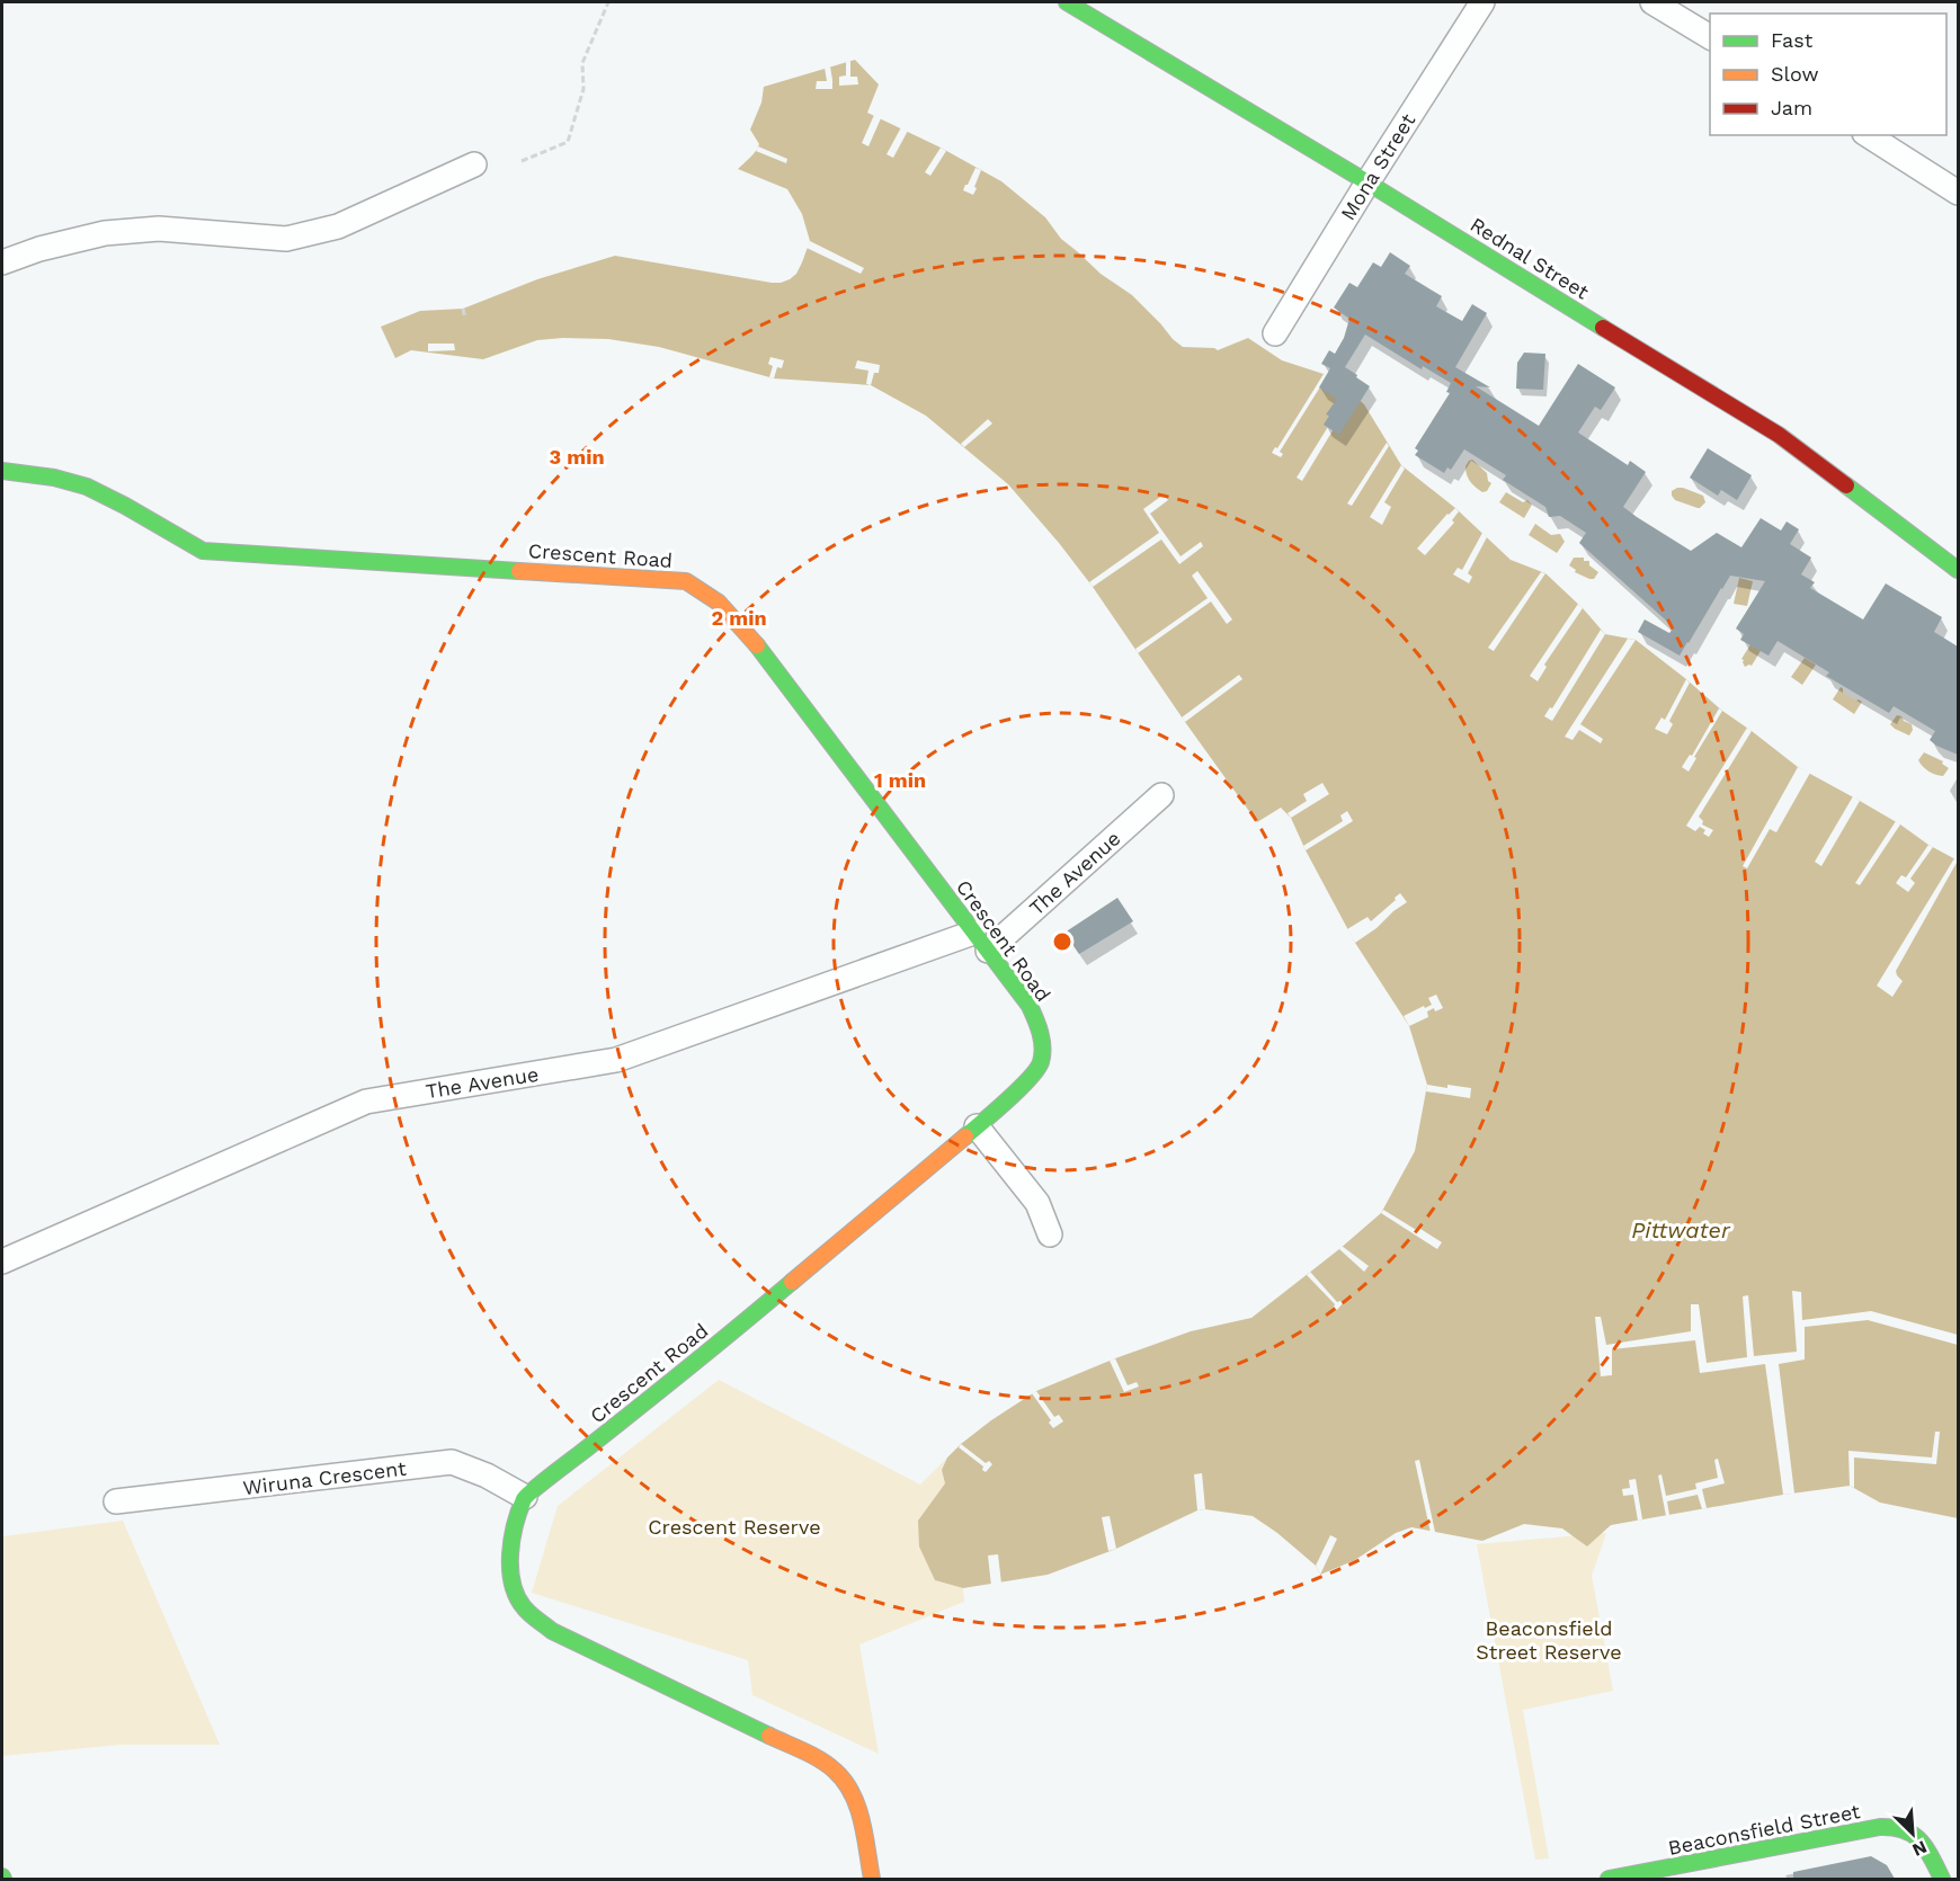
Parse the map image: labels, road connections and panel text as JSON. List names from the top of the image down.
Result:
{
  "streets": {
    "street": [
      "Mona Street",
      "Rednal Street",
      "Crescent Road",
      "The Avenue",
      "Wiruna Crescent",
      "Beaconsfield Street"
    ]
  },
  "crossings": [
    ["Mona Street", "Rednal Street"],
    ["Crescent Road", "The Avenue"],
    ["Crescent Road", "Wiruna Crescent"]
  ],
  "water": ["Pittwater"],
  "parks": ["Crescent Reserve", "Beaconsfield Street Reserve"],
  "legend": ["Fast", "Slow", "Jam"],
  "north": "bottom right",
  "rings": ["3 min", "2 min", "1 min"]
}
